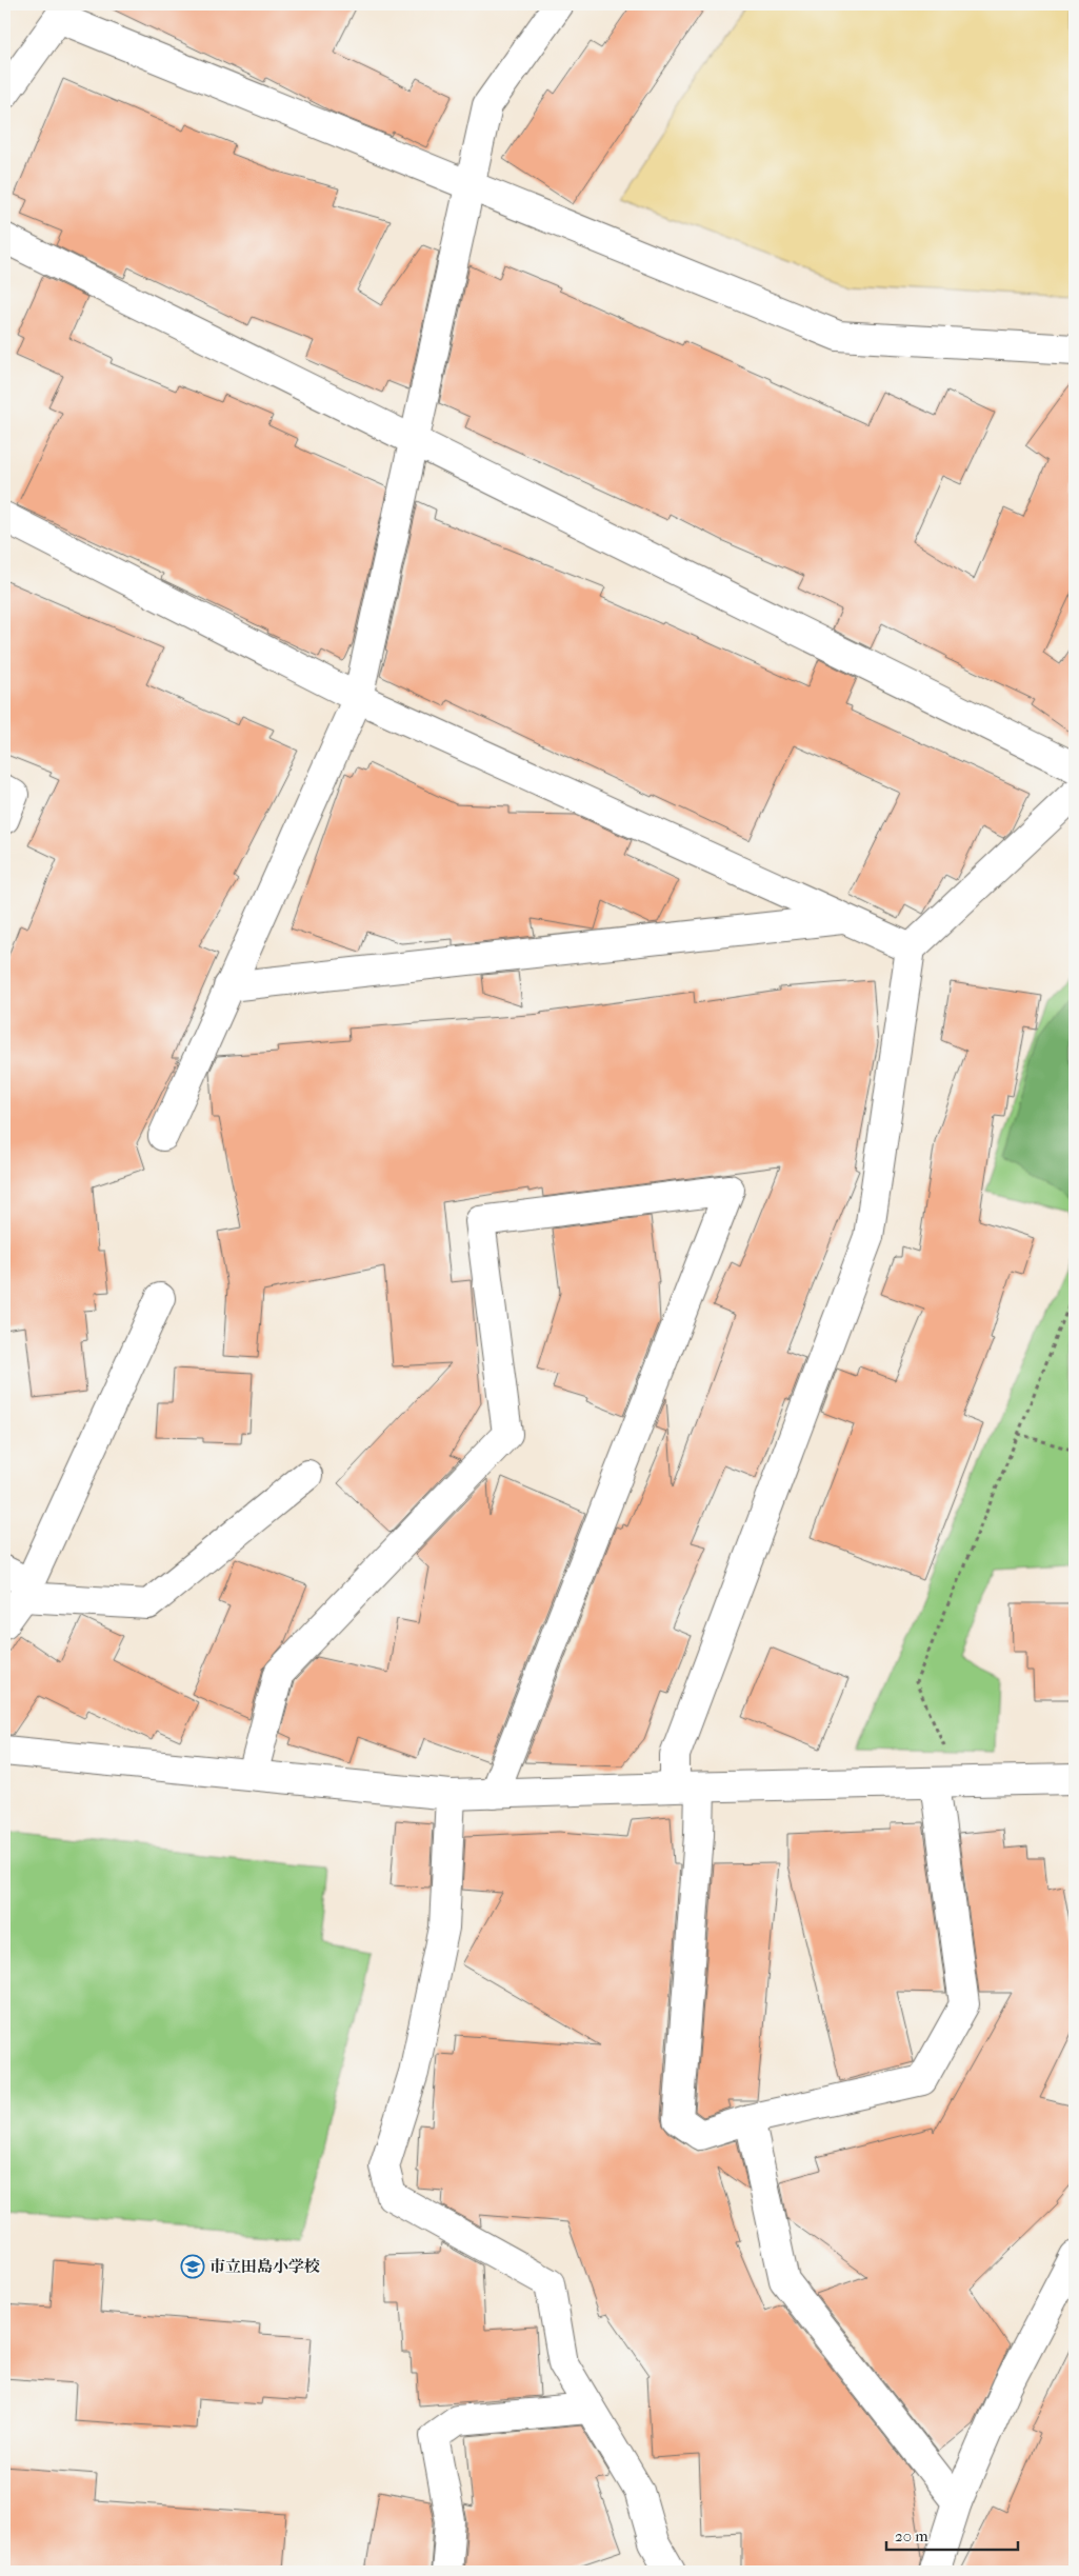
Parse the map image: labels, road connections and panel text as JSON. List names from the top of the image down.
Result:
{
  "places": {
    "school or university": ["市立田島小学校"]
  },
  "scale_bar": "20 m"
}
